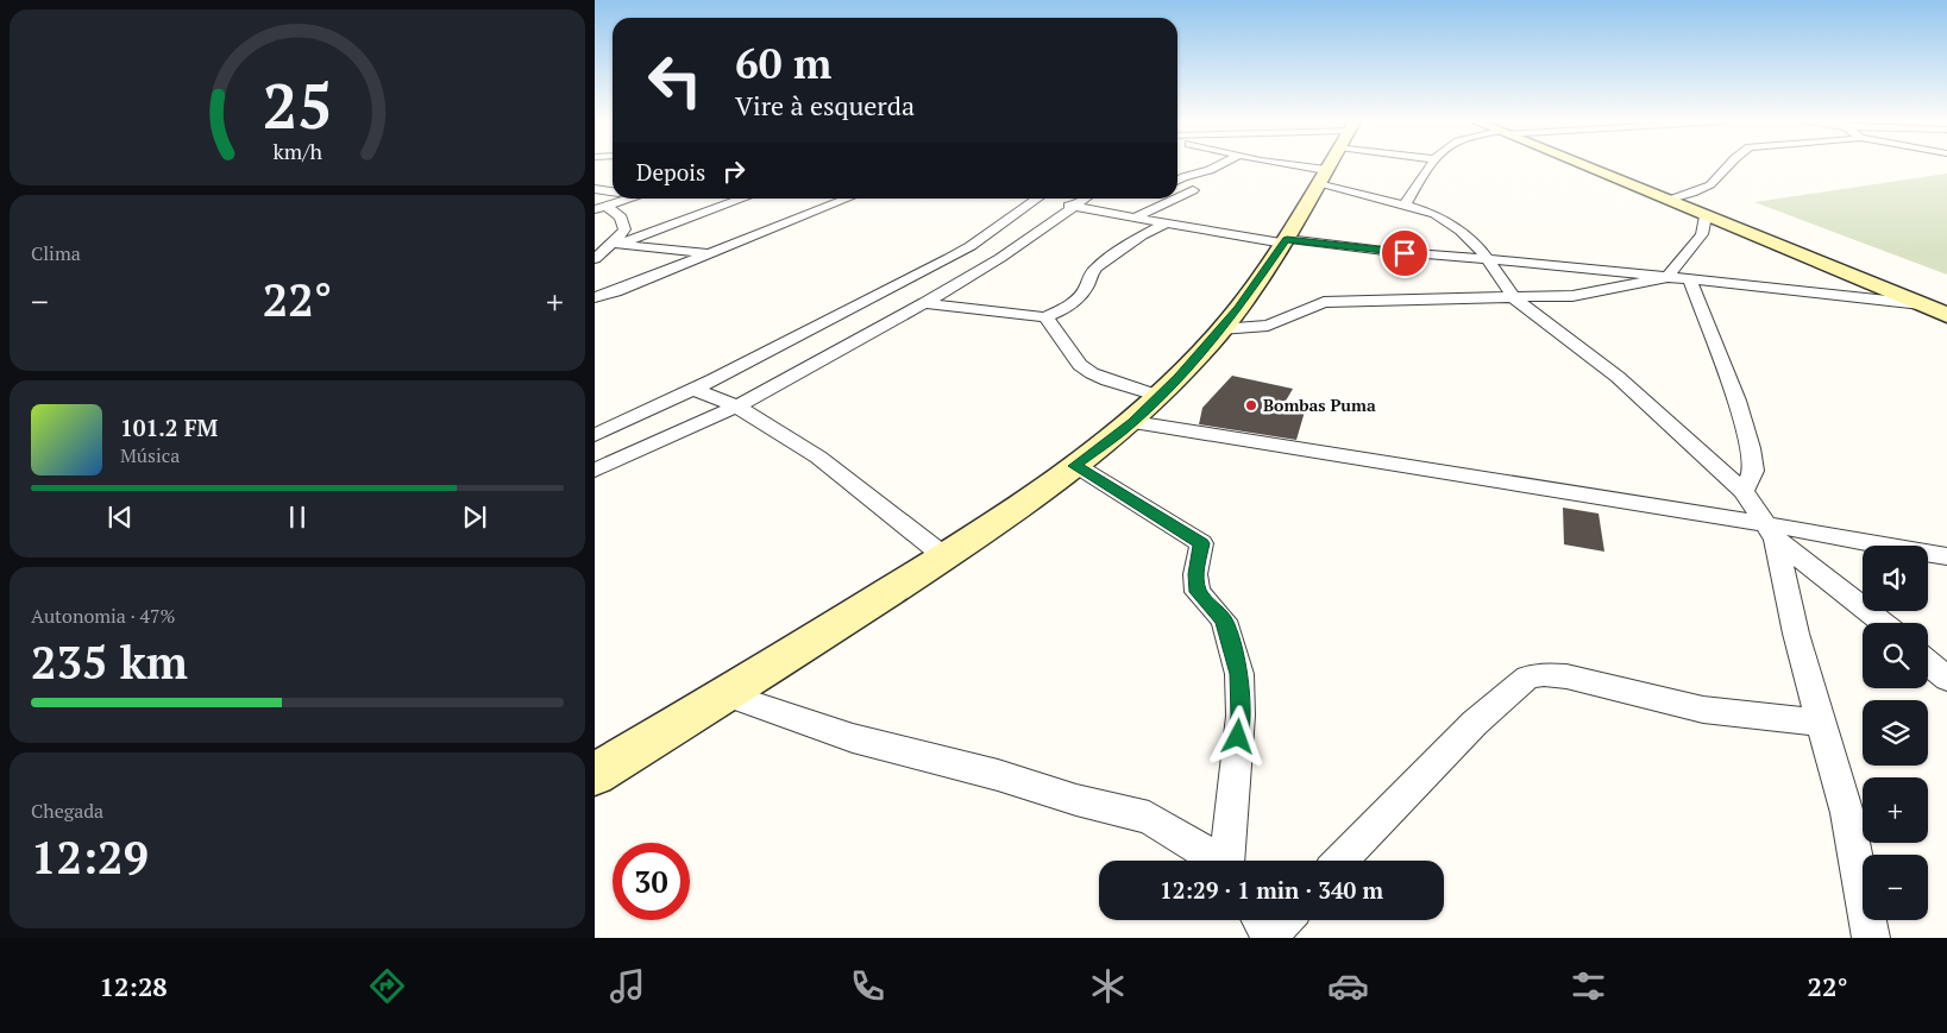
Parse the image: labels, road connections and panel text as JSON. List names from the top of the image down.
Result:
{
  "places": ["Bombas Puma"],
  "page": {
    "turn": ["60 m", "Vire à esquerda"],
    "then": "Depois",
    "tile": [
      "Clima",
      ["Autonomia · 47%", "235 km"],
      ["Chegada", "12:29"]
    ],
    "heat": ["−", "22°", "+"],
    "song": ["101.2 FM", "Música"],
    "map_buttons": ["+", "−"],
    "limit": "30",
    "trip": "12:29 · 1 min · 340 m",
    "tabs": ["12:28", "22°"],
    "gauge": ["25", "km/h"]
  }
}
